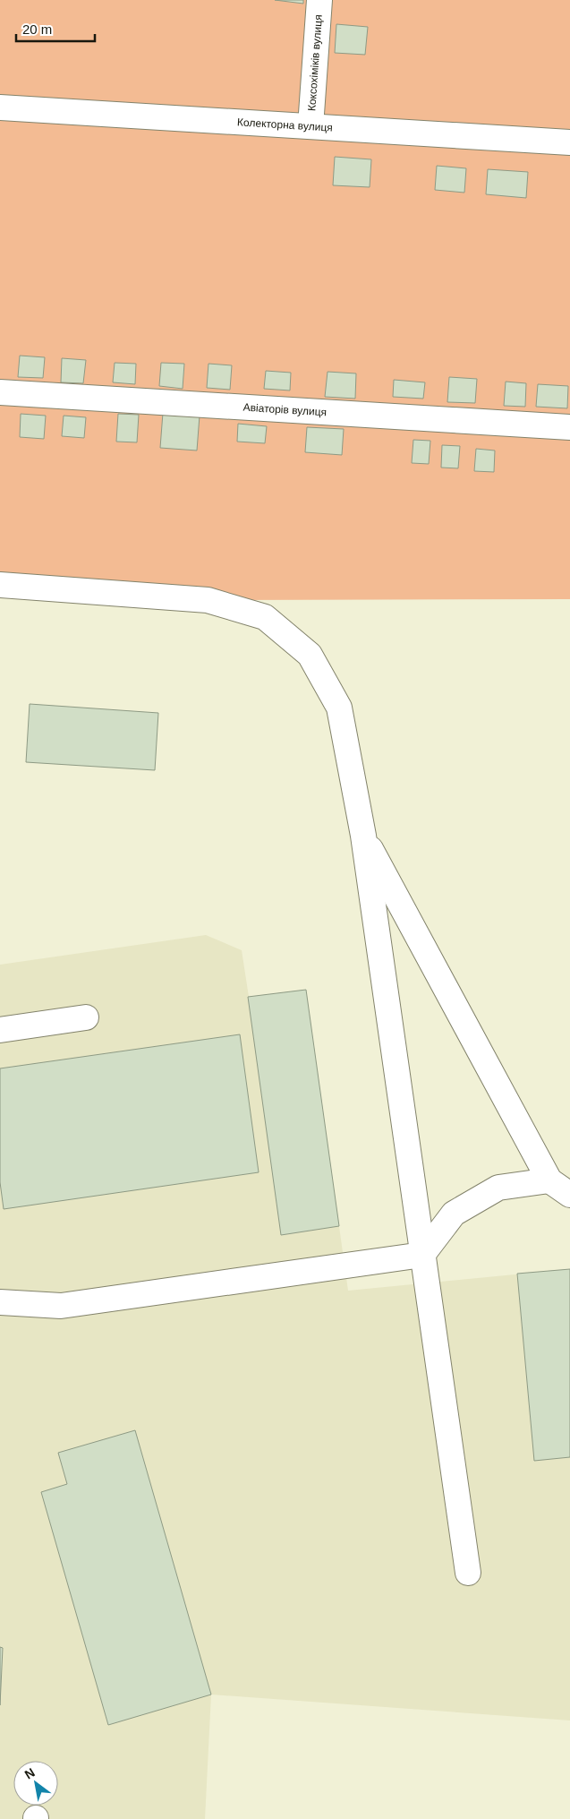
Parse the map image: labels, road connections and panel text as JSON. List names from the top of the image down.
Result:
{
  "streets": {
    "street": ["Коксохіміків вулиця", "Колекторна вулиця", "Авіаторів вулиця"]
  },
  "crossings": [
    ["Коксохіміків вулиця", "Колекторна вулиця"]
  ],
  "scale_bar": "20 m",
  "north": "top left"
}
